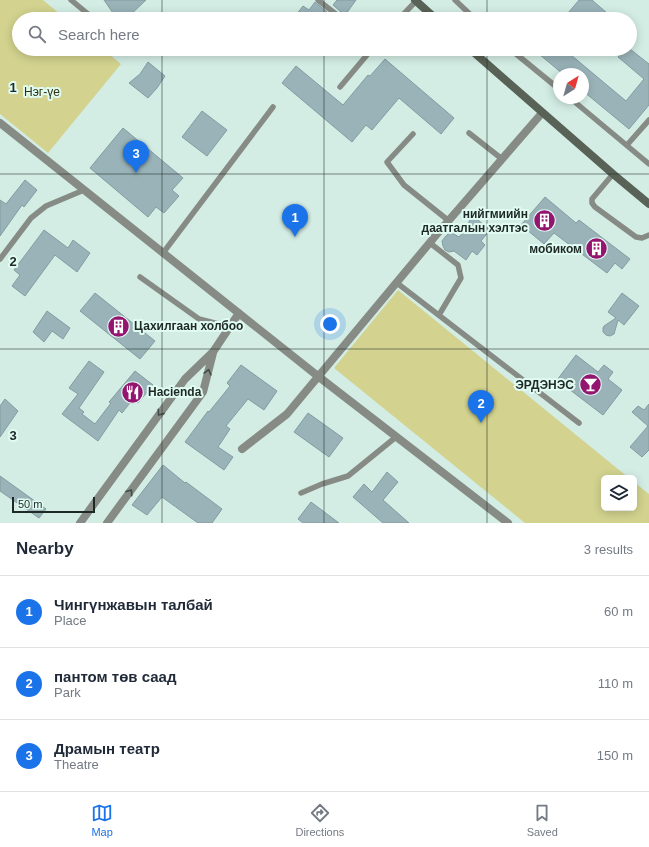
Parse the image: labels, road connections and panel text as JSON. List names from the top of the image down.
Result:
{
  "parks": ["Нэг-үе"],
  "places": {
    "building": ["нийгмиийн даатгалын хэлтэс", "мобиком", "Цахилгаан холбоо"],
    "bar": ["ЭРДЭНЭС"],
    "restaurant": ["Hacienda"]
  },
  "scale_bar": "50 m",
  "north": "top right",
  "page": {
    "search": "Search here",
    "pins": ["3", "1", "2"],
    "scale": "50 m",
    "heading": ["Nearby", "3 results"],
    "list": [
      {
        "mark": "1",
        "name": "Чингүнжавын талбай",
        "note": "Place",
        "value": "60 m"
      },
      {
        "mark": "2",
        "name": "пантом төв саад",
        "note": "Park",
        "value": "110 m"
      },
      {
        "mark": "3",
        "name": "Драмын театр",
        "note": "Theatre",
        "value": "150 m"
      }
    ],
    "nav": ["Map", "Directions", "Saved"]
  },
  "grid": {
    "rows": ["1", "2", "3"]
  }
}
